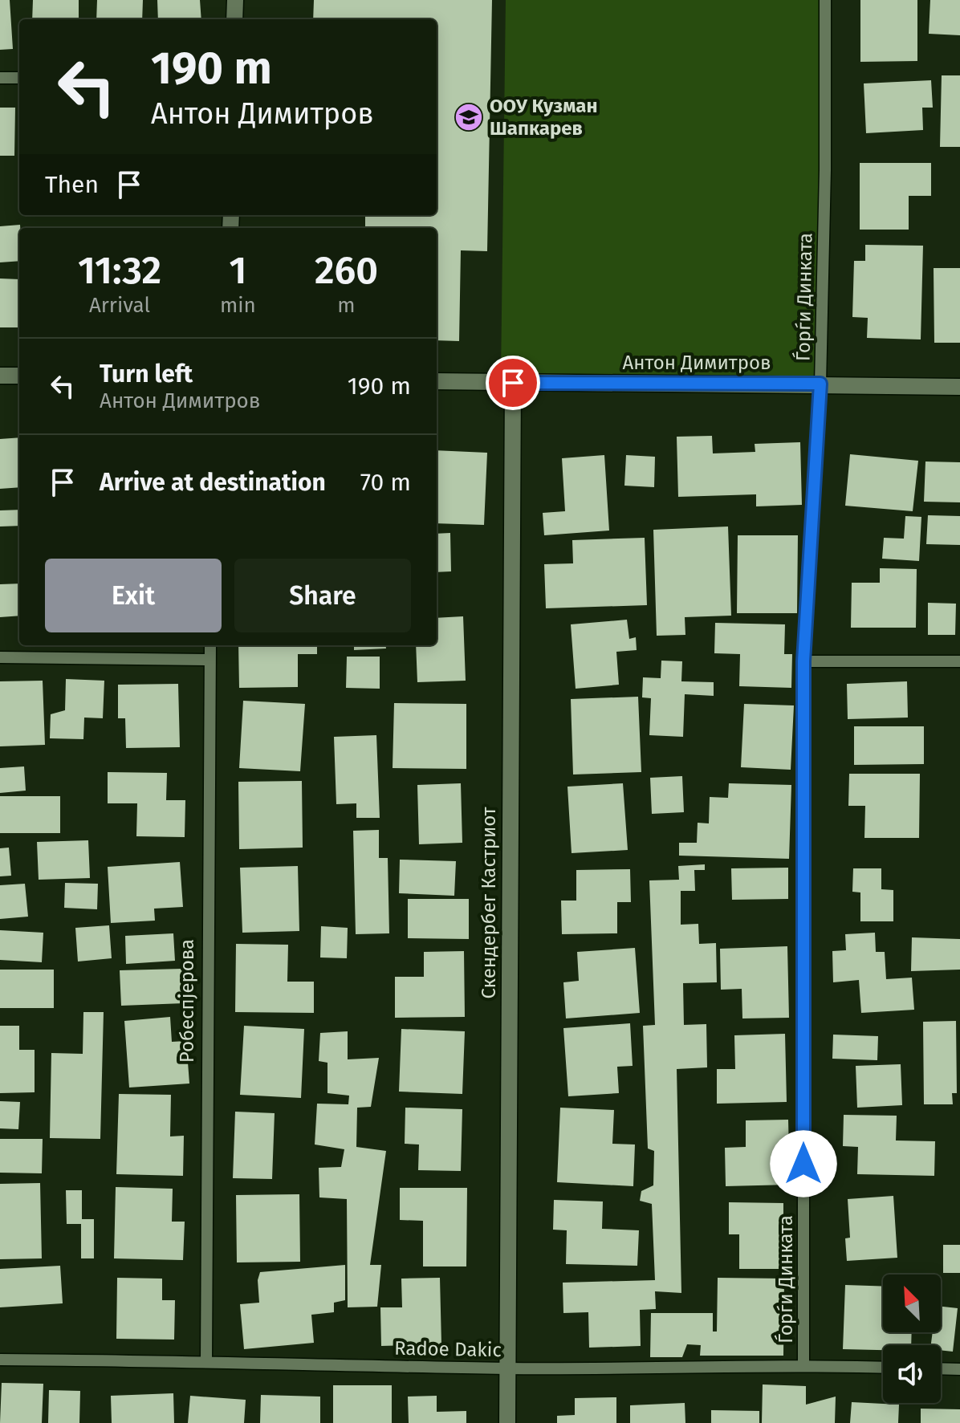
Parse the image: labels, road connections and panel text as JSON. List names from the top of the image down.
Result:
{
  "streets": {
    "street": ["Антон Димитров", "Скендербег Кастриот"],
    "lane": ["Ѓорѓи Динката", "Робеспјерова", "Radoe Dakic"]
  },
  "crossings": [
    ["Ѓорѓи Динката", "Антон Димитров"],
    ["Ѓорѓи Динката", "Radoe Dakic"],
    ["Антон Димитров", "Скендербег Кастриот"],
    ["Скендербег Кастриот", "Radoe Dakic"],
    ["Робеспјерова", "Radoe Dakic"]
  ],
  "places": {
    "school or university": ["ООУ Кузман Шапкарев"]
  },
  "north": "top left",
  "page": {
    "turn": ["190 m", "Антон Димитров"],
    "then": "Then",
    "eta": [
      "11:32",
      "Arrival",
      "1",
      "min",
      "260",
      "m"
    ],
    "list": [
      {
        "name": "Turn left",
        "note": "Антон Димитров",
        "value": "190 m"
      },
      {
        "name": "Arrive at destination",
        "value": "70 m"
      }
    ],
    "buttons": ["Exit", "Share"]
  }
}
